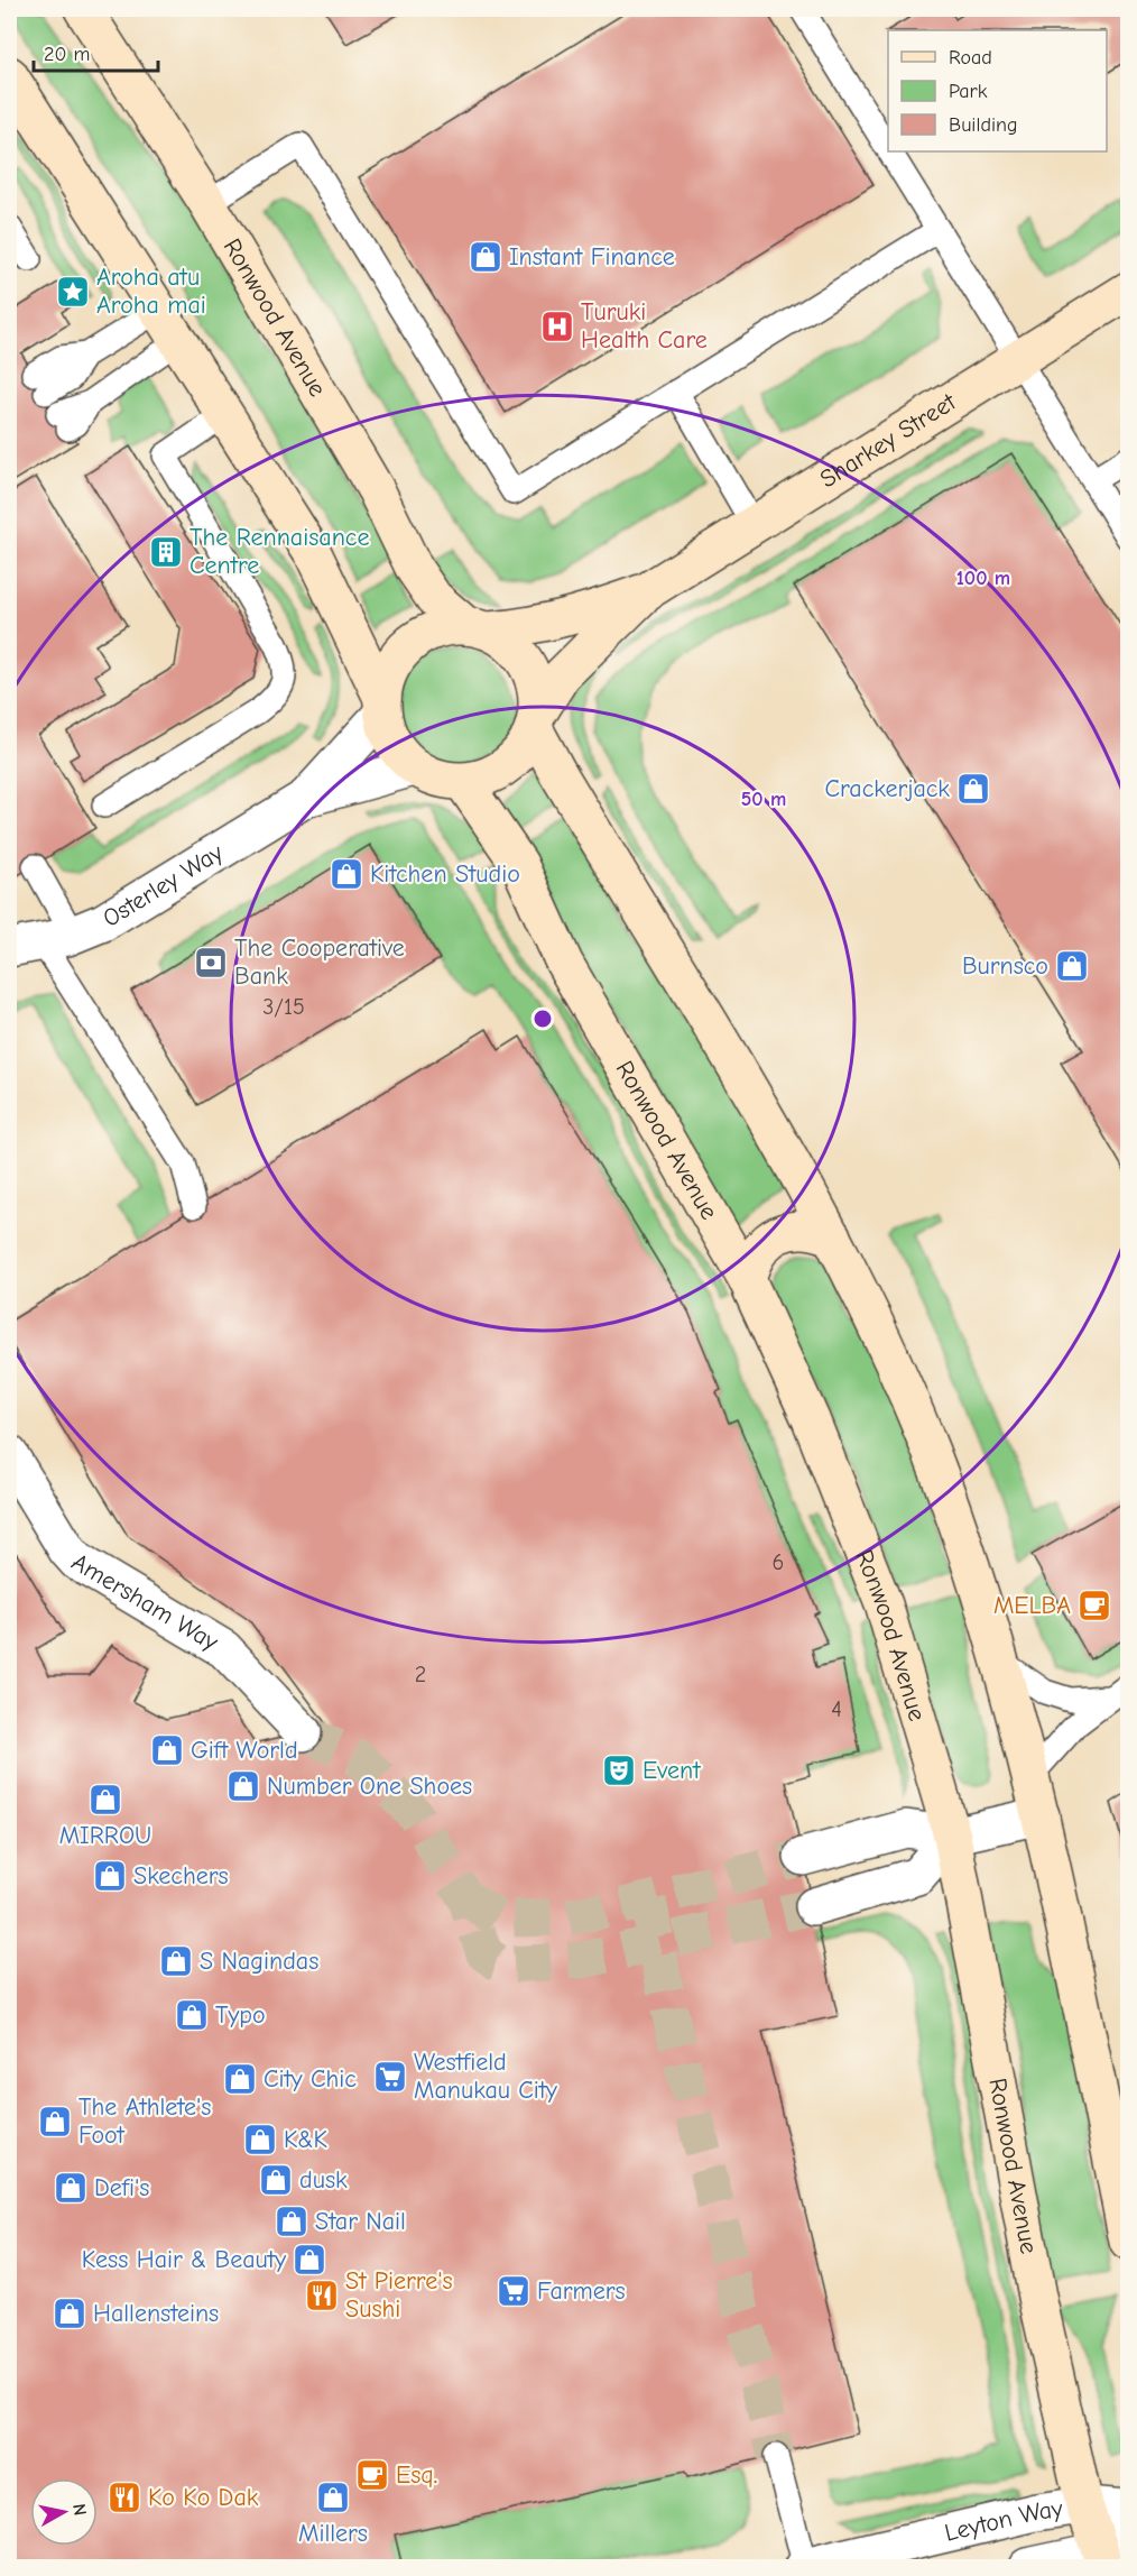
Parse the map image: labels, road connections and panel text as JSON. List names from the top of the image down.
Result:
{
  "streets": {
    "main road": ["Ronwood Avenue", "Sharkey Street"],
    "street": ["Osterley Way", "Amersham Way", "Leyton Way"]
  },
  "crossings": [
    ["Ronwood Avenue", "Sharkey Street"],
    ["Ronwood Avenue", "Osterley Way"],
    ["Ronwood Avenue", "Leyton Way"],
    ["Sharkey Street", "Osterley Way"]
  ],
  "places": {
    "shop": [
      "Instant Finance",
      "Crackerjack",
      "Kitchen Studio",
      "Burnsco",
      "Gift World",
      "Number One Shoes",
      "MIRROU",
      "Skechers",
      "S Nagindas",
      "Typo",
      "City Chic",
      "The Athlete's Foot",
      "K&K",
      "dusk",
      "Defi's",
      "Star Nail",
      "Kess Hair & Beauty",
      "Hallensteins",
      "Millers"
    ],
    "place": ["Aroha atu Aroha mai"],
    "hospital": ["Turuki Health Care"],
    "building": ["The Rennaisance Centre"],
    "bank": ["The Cooperative Bank"],
    "cafe": ["MELBA", "Esq."],
    "theatre": ["Event"],
    "supermarket": ["Westfield Manukau City", "Farmers"],
    "restaurant": ["St Pierre's Sushi", "Ko Ko Dak"]
  },
  "house_numbers": [
    "3/15",
    "6",
    "2",
    "4"
  ],
  "legend": ["Road", "Park", "Building"],
  "scale_bar": "20 m",
  "north": "right",
  "rings": ["100 m", "50 m"]
}
